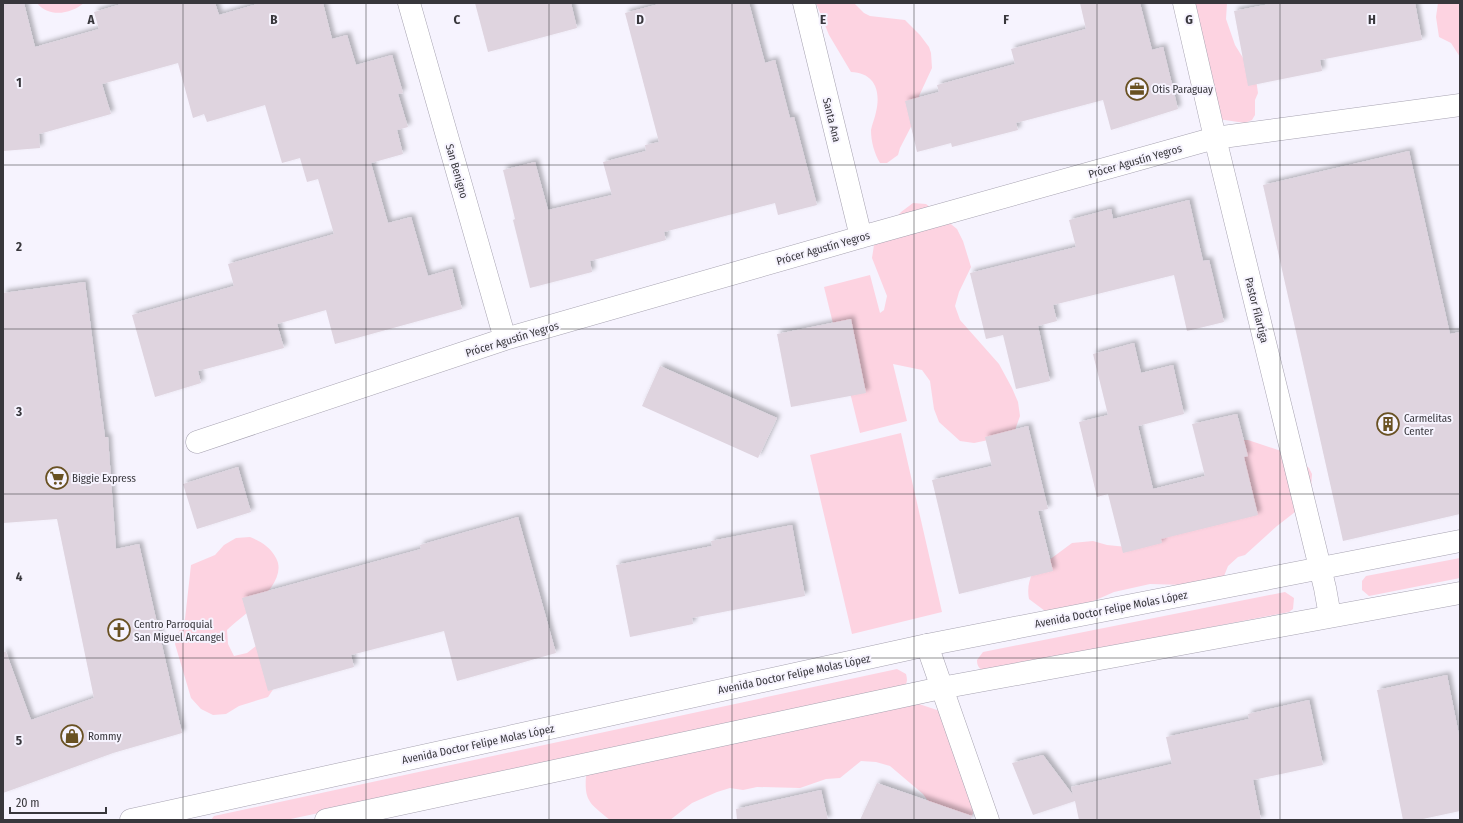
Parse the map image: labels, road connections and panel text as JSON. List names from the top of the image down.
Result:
{
  "streets": {
    "street": [
      "Santa Ana",
      "Prócer Agustín Yegros",
      "San Benigno",
      "Pastor Filartiga",
      "Avenida Doctor Felipe Molas López"
    ]
  },
  "crossings": [
    ["Santa Ana", "Prócer Agustín Yegros"],
    ["Prócer Agustín Yegros", "San Benigno"],
    ["Prócer Agustín Yegros", "Pastor Filartiga"],
    ["Pastor Filartiga", "Avenida Doctor Felipe Molas López"]
  ],
  "places": {
    "office": ["Otis Paraguay"],
    "building": ["Carmelitas Center"],
    "supermarket": ["Biggie Express"],
    "church": ["Centro Parroquial San Miguel Arcangel"],
    "shop": ["Rommy"]
  },
  "scale_bar": "20 m",
  "grid": {
    "columns": [
      "A",
      "B",
      "C",
      "D",
      "E",
      "F",
      "G",
      "H"
    ],
    "rows": [
      "1",
      "2",
      "3",
      "4",
      "5"
    ]
  }
}
